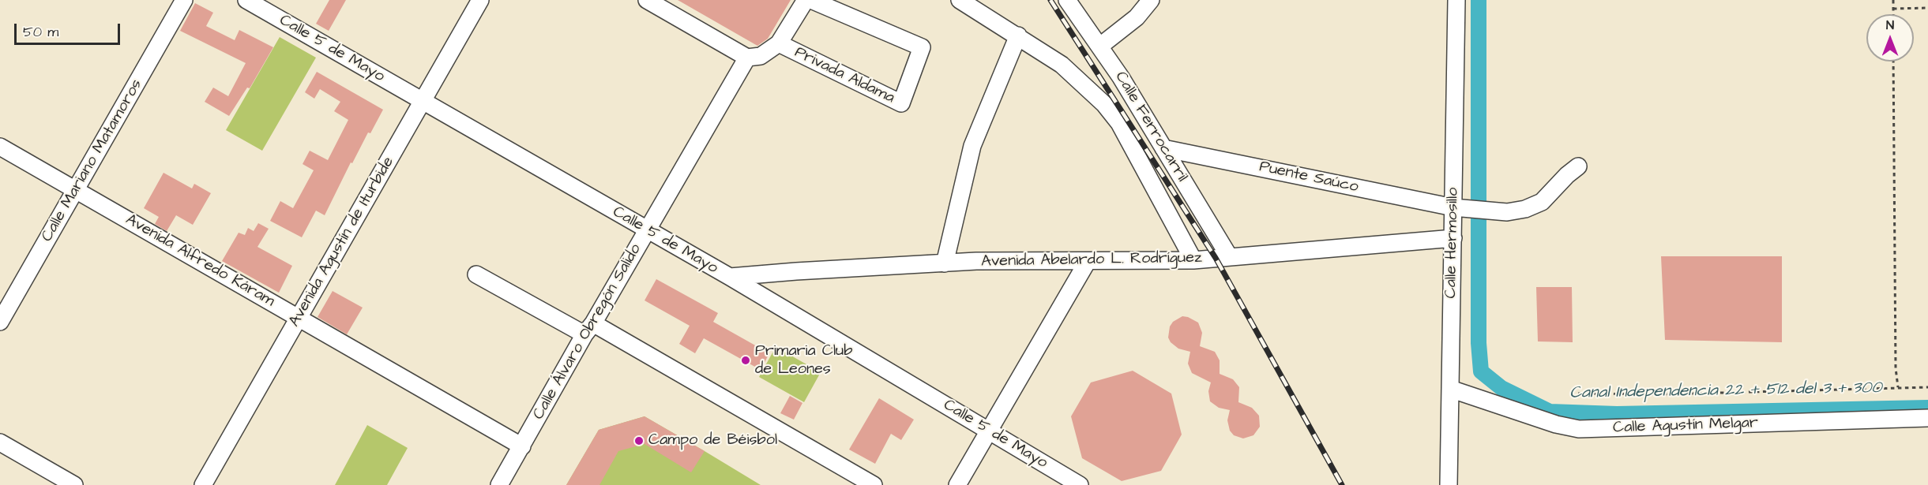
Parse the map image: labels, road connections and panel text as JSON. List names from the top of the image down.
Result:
{
  "streets": {
    "street": [
      "Calle 5 de Mayo",
      "Privada Aldama",
      "Calle Ferrocarril",
      "Calle Mariano Matamoros",
      "Puente Saúco",
      "Avenida Agustín de Iturbide",
      "Calle Hermosillo",
      "Avenida Abelardo L. Rodríguez",
      "Avenida Alfredo Káram",
      "Calle Álvaro Obregón Salido",
      "Calle Agustín Melgar"
    ]
  },
  "crossings": [
    ["Calle 5 de Mayo", "Avenida Agustín de Iturbide"],
    ["Calle 5 de Mayo", "Avenida Abelardo L. Rodríguez"],
    ["Calle 5 de Mayo", "Calle Álvaro Obregón Salido"],
    ["Calle Ferrocarril", "Puente Saúco"],
    ["Calle Ferrocarril", "Avenida Abelardo L. Rodríguez"],
    ["Calle Mariano Matamoros", "Avenida Alfredo Káram"],
    ["Puente Saúco", "Calle Hermosillo"],
    ["Avenida Agustín de Iturbide", "Avenida Alfredo Káram"],
    ["Calle Hermosillo", "Avenida Abelardo L. Rodríguez"],
    ["Calle Hermosillo", "Calle Agustín Melgar"],
    ["Avenida Alfredo Káram", "Calle Álvaro Obregón Salido"]
  ],
  "water": ["Canal Independencia 22 + 512 del 3 + 300"],
  "places": ["Primaria Club de Leones", "Campo de Béisbol"],
  "scale_bar": "50 m",
  "north": "top"
}
